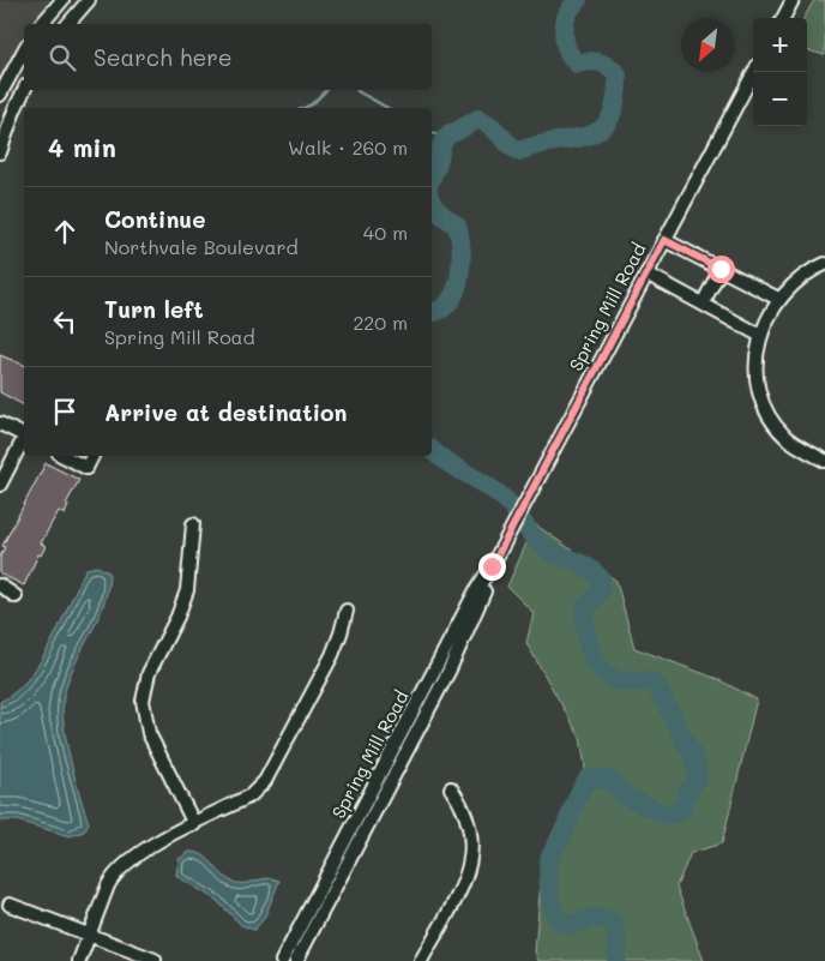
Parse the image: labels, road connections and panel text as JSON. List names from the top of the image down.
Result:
{
  "streets": {
    "street": ["Spring Mill Road"]
  },
  "north": "bottom left",
  "page": {
    "map_buttons": ["+", "−"],
    "search": "Search here",
    "heading": ["4 min", "Walk · 260 m"],
    "list": [
      ["Continue", "Northvale Boulevard", "40 m"],
      ["Turn left", "Spring Mill Road", "220 m"],
      "Arrive at destination"
    ]
  }
}
